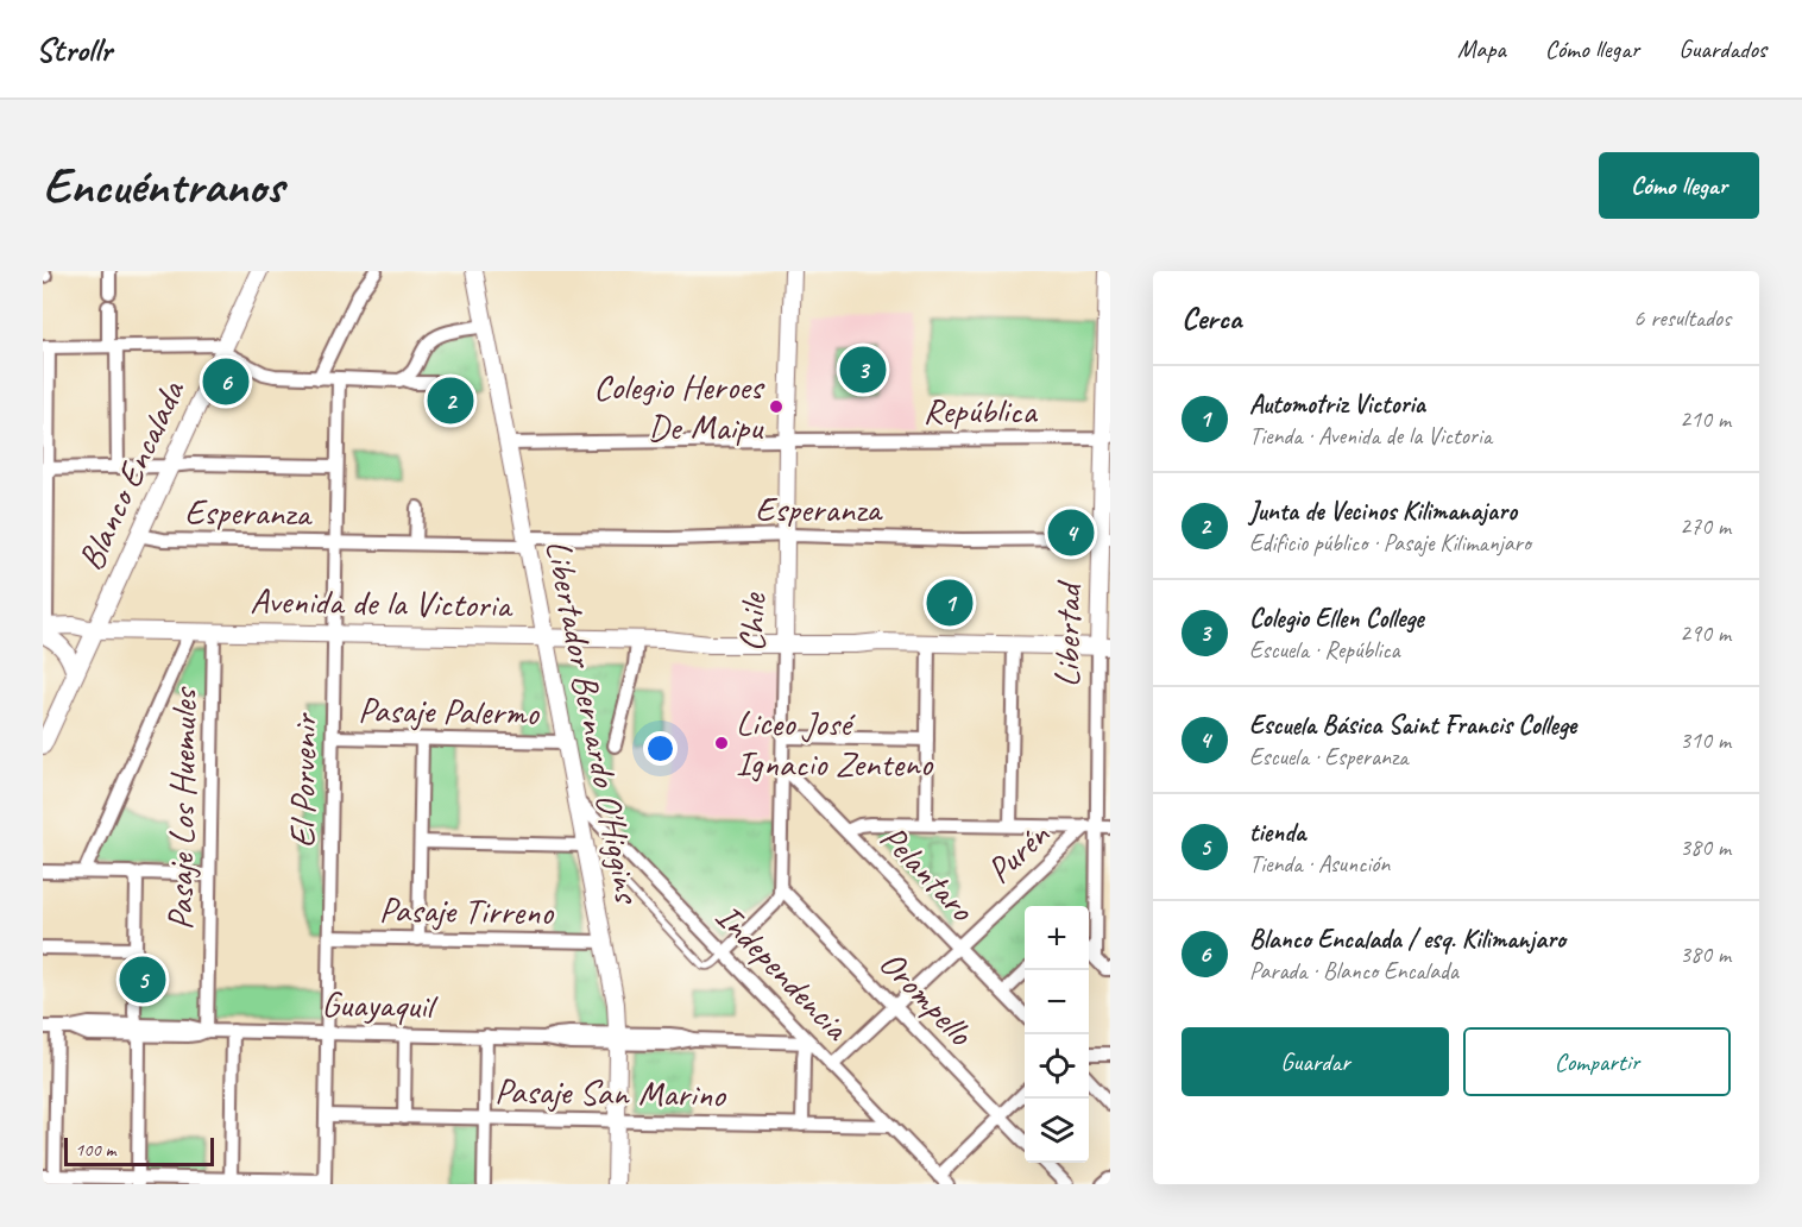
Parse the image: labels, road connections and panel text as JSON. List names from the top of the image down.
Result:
{
  "streets": {
    "street": [
      "República",
      "Blanco Encalada",
      "Esperanza",
      "Avenida de la Victoria",
      "Chile",
      "Libertad",
      "Pasaje Palermo",
      "Libertador Bernardo O'Higgins",
      "El Porvenir",
      "Pasaje Los Huemules",
      "Purén",
      "Pelantaro",
      "Pasaje Tirreno",
      "Independencia",
      "Orompello",
      "Guayaquil",
      "Pasaje San Marino"
    ]
  },
  "crossings": [
    ["República", "Chile"],
    ["República", "Libertad"],
    ["República", "Libertador Bernardo O'Higgins"],
    ["Blanco Encalada", "Esperanza"],
    ["Blanco Encalada", "Avenida de la Victoria"],
    ["Esperanza", "Chile"],
    ["Esperanza", "Libertad"],
    ["Esperanza", "Libertador Bernardo O'Higgins"],
    ["Esperanza", "El Porvenir"],
    ["Avenida de la Victoria", "Chile"],
    ["Avenida de la Victoria", "Libertad"],
    ["Avenida de la Victoria", "Libertador Bernardo O'Higgins"],
    ["Avenida de la Victoria", "El Porvenir"],
    ["Avenida de la Victoria", "Pasaje Los Huemules"],
    ["Chile", "Pelantaro"],
    ["Chile", "Orompello"],
    ["Libertad", "Purén"],
    ["Pasaje Palermo", "Libertador Bernardo O'Higgins"],
    ["Pasaje Palermo", "El Porvenir"],
    ["Libertador Bernardo O'Higgins", "Pasaje Tirreno"],
    ["Libertador Bernardo O'Higgins", "Independencia"],
    ["Libertador Bernardo O'Higgins", "Guayaquil"],
    ["Libertador Bernardo O'Higgins", "Pasaje San Marino"],
    ["El Porvenir", "Pasaje Tirreno"],
    ["El Porvenir", "Guayaquil"],
    ["El Porvenir", "Pasaje San Marino"],
    ["Pasaje Los Huemules", "Guayaquil"],
    ["Purén", "Pelantaro"],
    ["Purén", "Independencia"],
    ["Purén", "Orompello"],
    ["Independencia", "Guayaquil"],
    ["Independencia", "Pasaje San Marino"]
  ],
  "places": ["Colegio Heroes De Maipu", "Liceo José Ignacio Zenteno"],
  "scale_bar": "100 m",
  "page": {
    "header": "Strollr",
    "nav": ["Mapa", "Cómo llegar", "Guardados"],
    "buttons": [
      "Cómo llegar",
      ["Guardar", "Compartir"]
    ],
    "title": "Encuéntranos",
    "heading": ["Cerca", "6 resultados"],
    "pins": [
      "3",
      "6",
      "2",
      "4",
      "1",
      "5"
    ],
    "list": [
      {
        "mark": "1",
        "name": "Automotriz Victoria",
        "note": "Tienda · Avenida de la Victoria",
        "value": "210 m"
      },
      {
        "mark": "2",
        "name": "Junta de Vecinos Kilimanajaro",
        "note": "Edificio público · Pasaje Kilimanjaro",
        "value": "270 m"
      },
      {
        "mark": "3",
        "name": "Colegio Ellen College",
        "note": "Escuela · República",
        "value": "290 m"
      },
      {
        "mark": "4",
        "name": "Escuela Básica Saint Francis College",
        "note": "Escuela · Esperanza",
        "value": "310 m"
      },
      {
        "mark": "5",
        "name": "tienda",
        "note": "Tienda · Asunción",
        "value": "380 m"
      },
      {
        "mark": "6",
        "name": "Blanco Encalada / esq. Kilimanjaro",
        "note": "Parada · Blanco Encalada",
        "value": "380 m"
      }
    ],
    "map_buttons": ["+", "−"],
    "scale": "100 m"
  }
}
